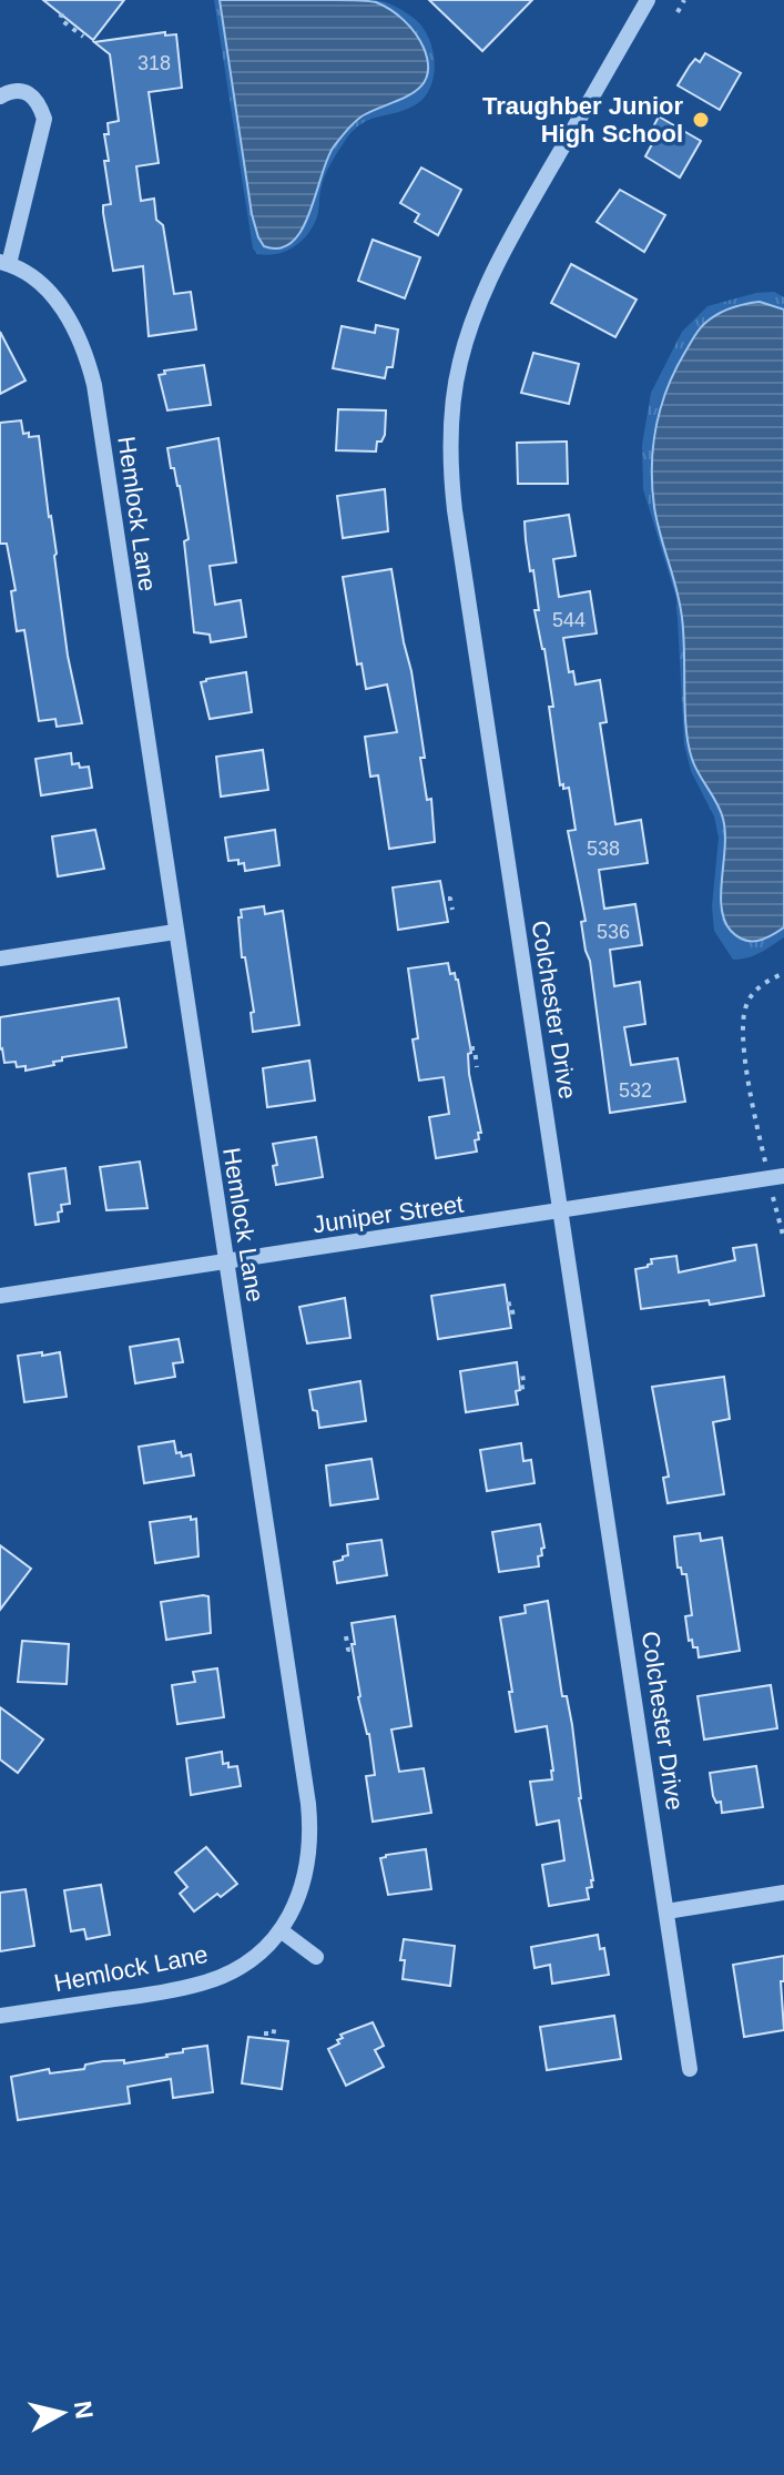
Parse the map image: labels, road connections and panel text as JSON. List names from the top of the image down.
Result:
{
  "streets": {
    "street": ["Hemlock Lane", "Colchester Drive", "Juniper Street"]
  },
  "crossings": [
    ["Hemlock Lane", "Juniper Street"],
    ["Colchester Drive", "Juniper Street"]
  ],
  "places": ["Traughber Junior High School"],
  "house_numbers": [
    "318",
    "544",
    "538",
    "536",
    "532"
  ],
  "north": "right"
}
